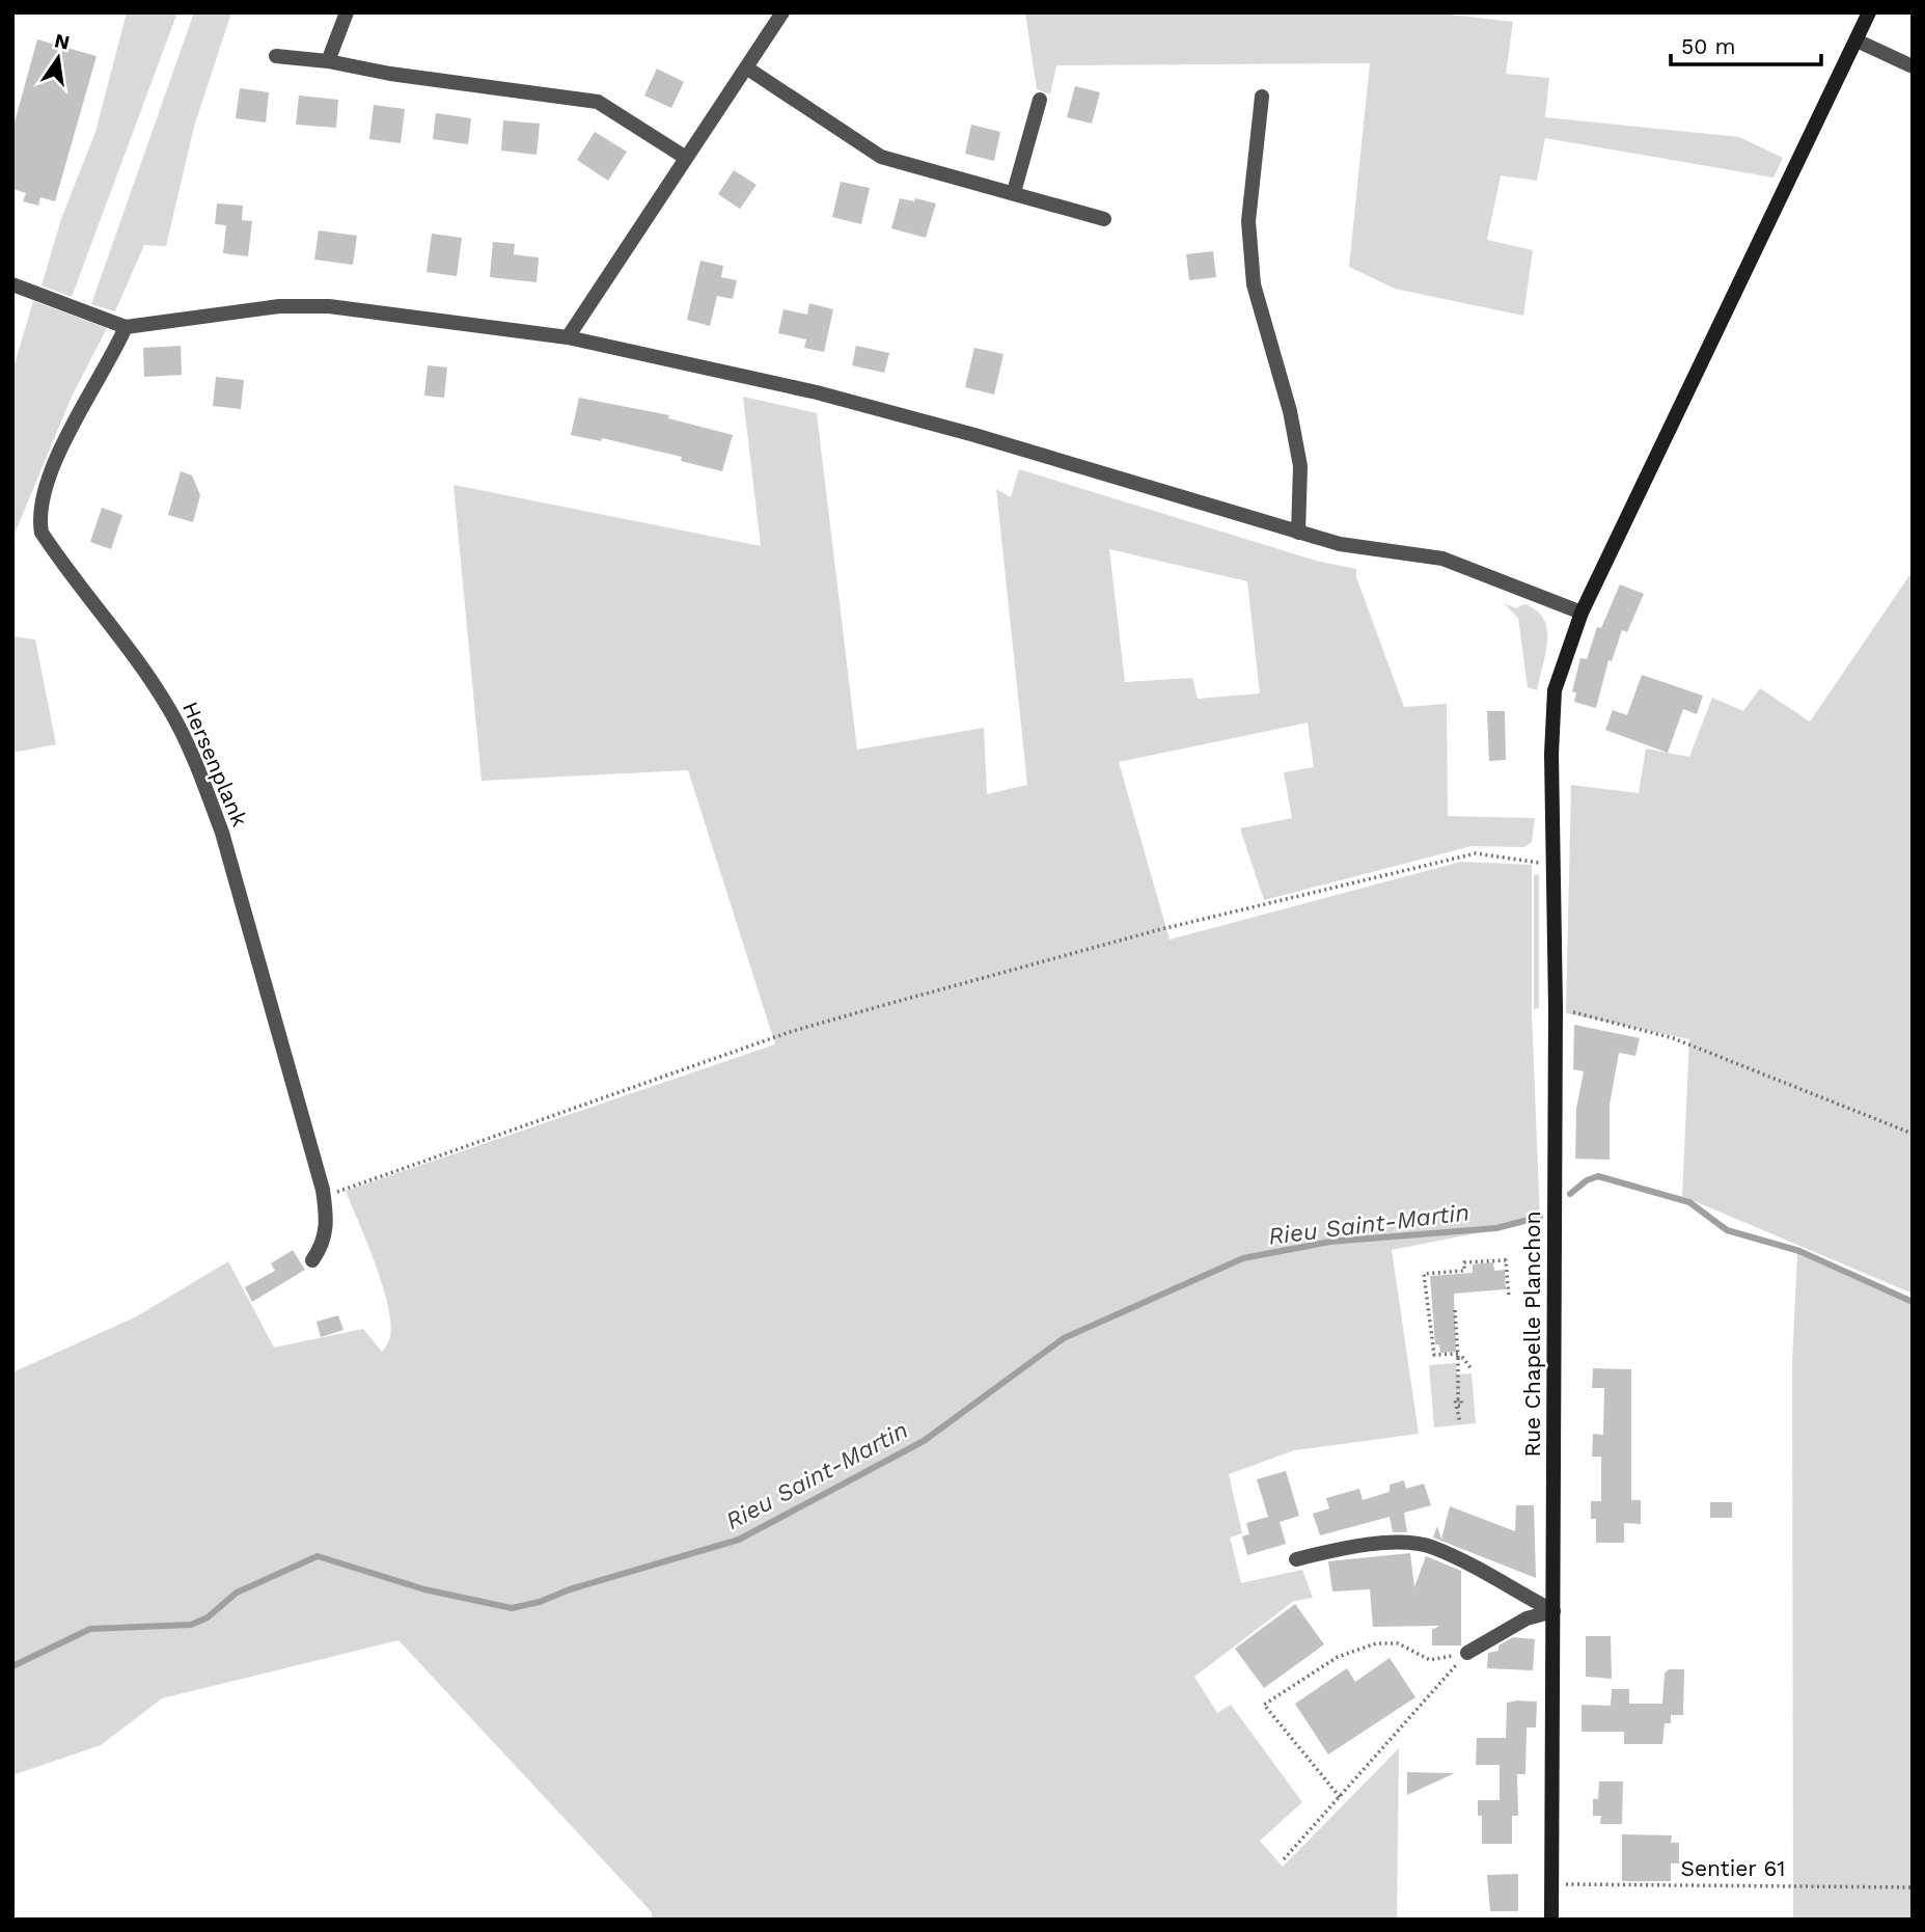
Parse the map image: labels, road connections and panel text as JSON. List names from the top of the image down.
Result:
{
  "streets": {
    "street": ["Hersenplank", "Rue Chapelle Planchon"],
    "path": ["Sentier 61"]
  },
  "crossings": [
    ["Rue Chapelle Planchon", "Sentier 61"]
  ],
  "water": ["Rieu Saint-Martin"],
  "scale_bar": "50 m",
  "north": "top"
}
